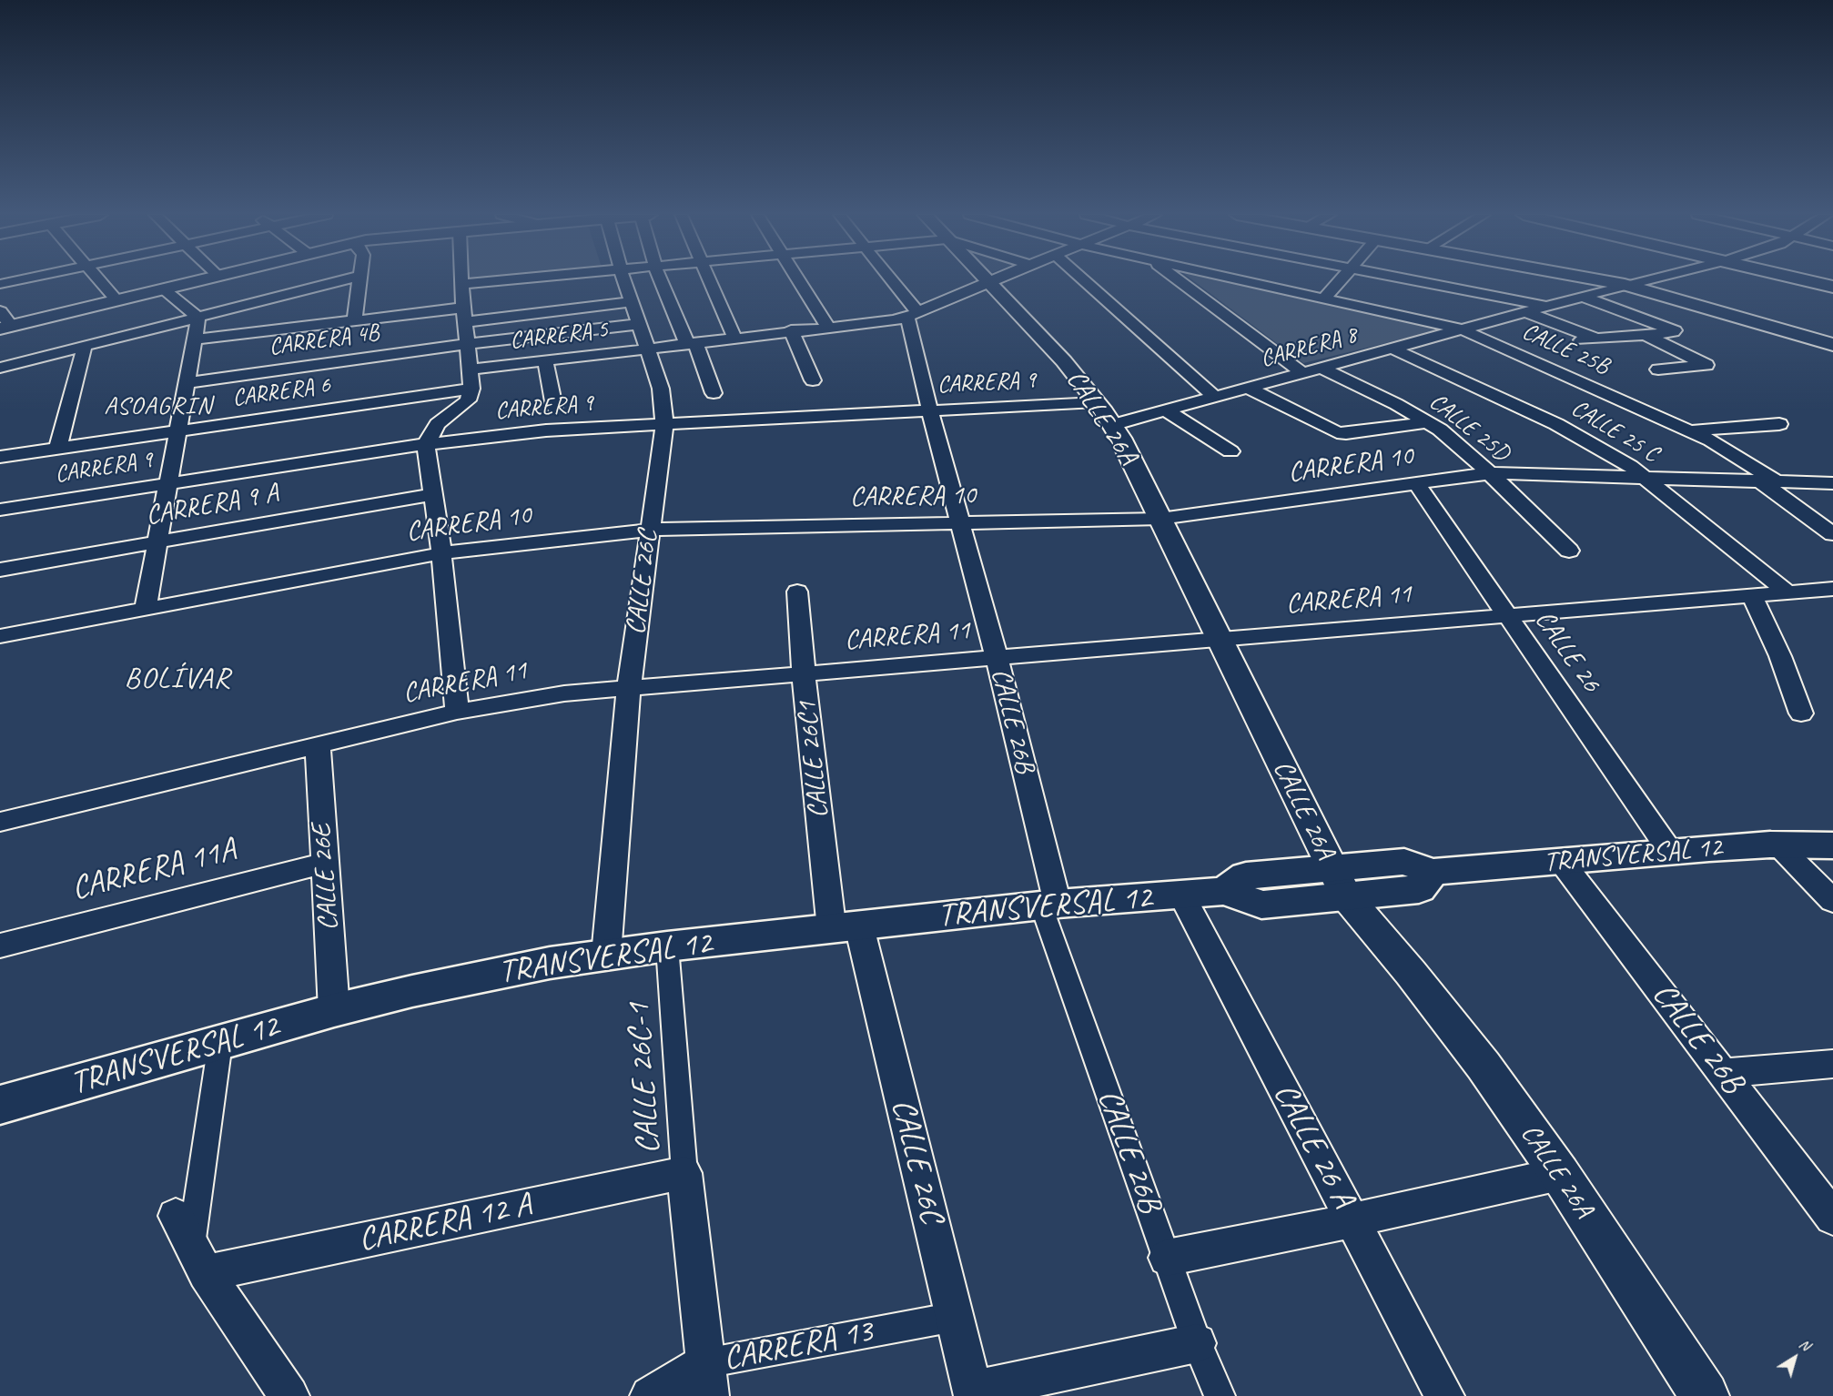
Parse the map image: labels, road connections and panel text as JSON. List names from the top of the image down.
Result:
{
  "streets": {
    "main road": ["TRANSVERSAL 12"],
    "street": [
      "CARRERA 5",
      "CARRERA 4B",
      "CARRERA 8",
      "CALLE 25B",
      "CARRERA 9",
      "CARRERA 6",
      "CALLE 26A",
      "CALLE 25D",
      "CALLE 25 C",
      "CARRERA 10",
      "CARRERA 9 A",
      "CALLE 26C",
      "CARRERA 11",
      "CALLE 26",
      "CALLE 26B",
      "CALLE 26C1",
      "CARRERA 11A",
      "CALLE 26E",
      "CALLE 26C-1",
      "CALLE 26 A",
      "CARRERA 12 A",
      "CARRERA 13"
    ]
  },
  "crossings": [
    ["CARRERA 5", "CALLE 26A"],
    ["CARRERA 5", "CALLE 26C"],
    ["CARRERA 5", "CALLE 26B"],
    ["CARRERA 4B", "CALLE 26C"],
    ["CARRERA 8", "CALLE 25B"],
    ["CARRERA 8", "CALLE 26A"],
    ["CARRERA 8", "CALLE 25D"],
    ["CARRERA 8", "CALLE 25 C"],
    ["CALLE 25B", "CARRERA 10"],
    ["CARRERA 9", "CALLE 26A"],
    ["CARRERA 9", "CALLE 26C"],
    ["CARRERA 9", "CALLE 26B"],
    ["CALLE 26A", "CARRERA 10"],
    ["CALLE 26A", "CARRERA 11"],
    ["CALLE 26A", "TRANSVERSAL 12"],
    ["CALLE 25D", "CARRERA 10"],
    ["CALLE 25 C", "CARRERA 10"],
    ["CALLE 25 C", "CARRERA 11"],
    ["CARRERA 10", "CALLE 26C"],
    ["CARRERA 10", "CALLE 26"],
    ["CARRERA 10", "CALLE 26B"],
    ["CALLE 26C", "CARRERA 11"],
    ["CALLE 26C", "CALLE 26C1"],
    ["CALLE 26C", "TRANSVERSAL 12"],
    ["CALLE 26C", "CARRERA 13"],
    ["CARRERA 11", "CALLE 26"],
    ["CARRERA 11", "CALLE 26B"],
    ["CARRERA 11", "CALLE 26C1"],
    ["CARRERA 11", "CALLE 26E"],
    ["CALLE 26", "TRANSVERSAL 12"],
    ["CALLE 26B", "TRANSVERSAL 12"],
    ["CALLE 26C1", "TRANSVERSAL 12"],
    ["TRANSVERSAL 12", "CALLE 26E"],
    ["TRANSVERSAL 12", "CALLE 26C-1"],
    ["TRANSVERSAL 12", "CALLE 26 A"],
    ["CARRERA 11A", "CALLE 26E"],
    ["CALLE 26C-1", "CARRERA 12 A"]
  ],
  "districts": ["ASOAGRIN", "BOLÍVAR"],
  "north": "top right"
}
